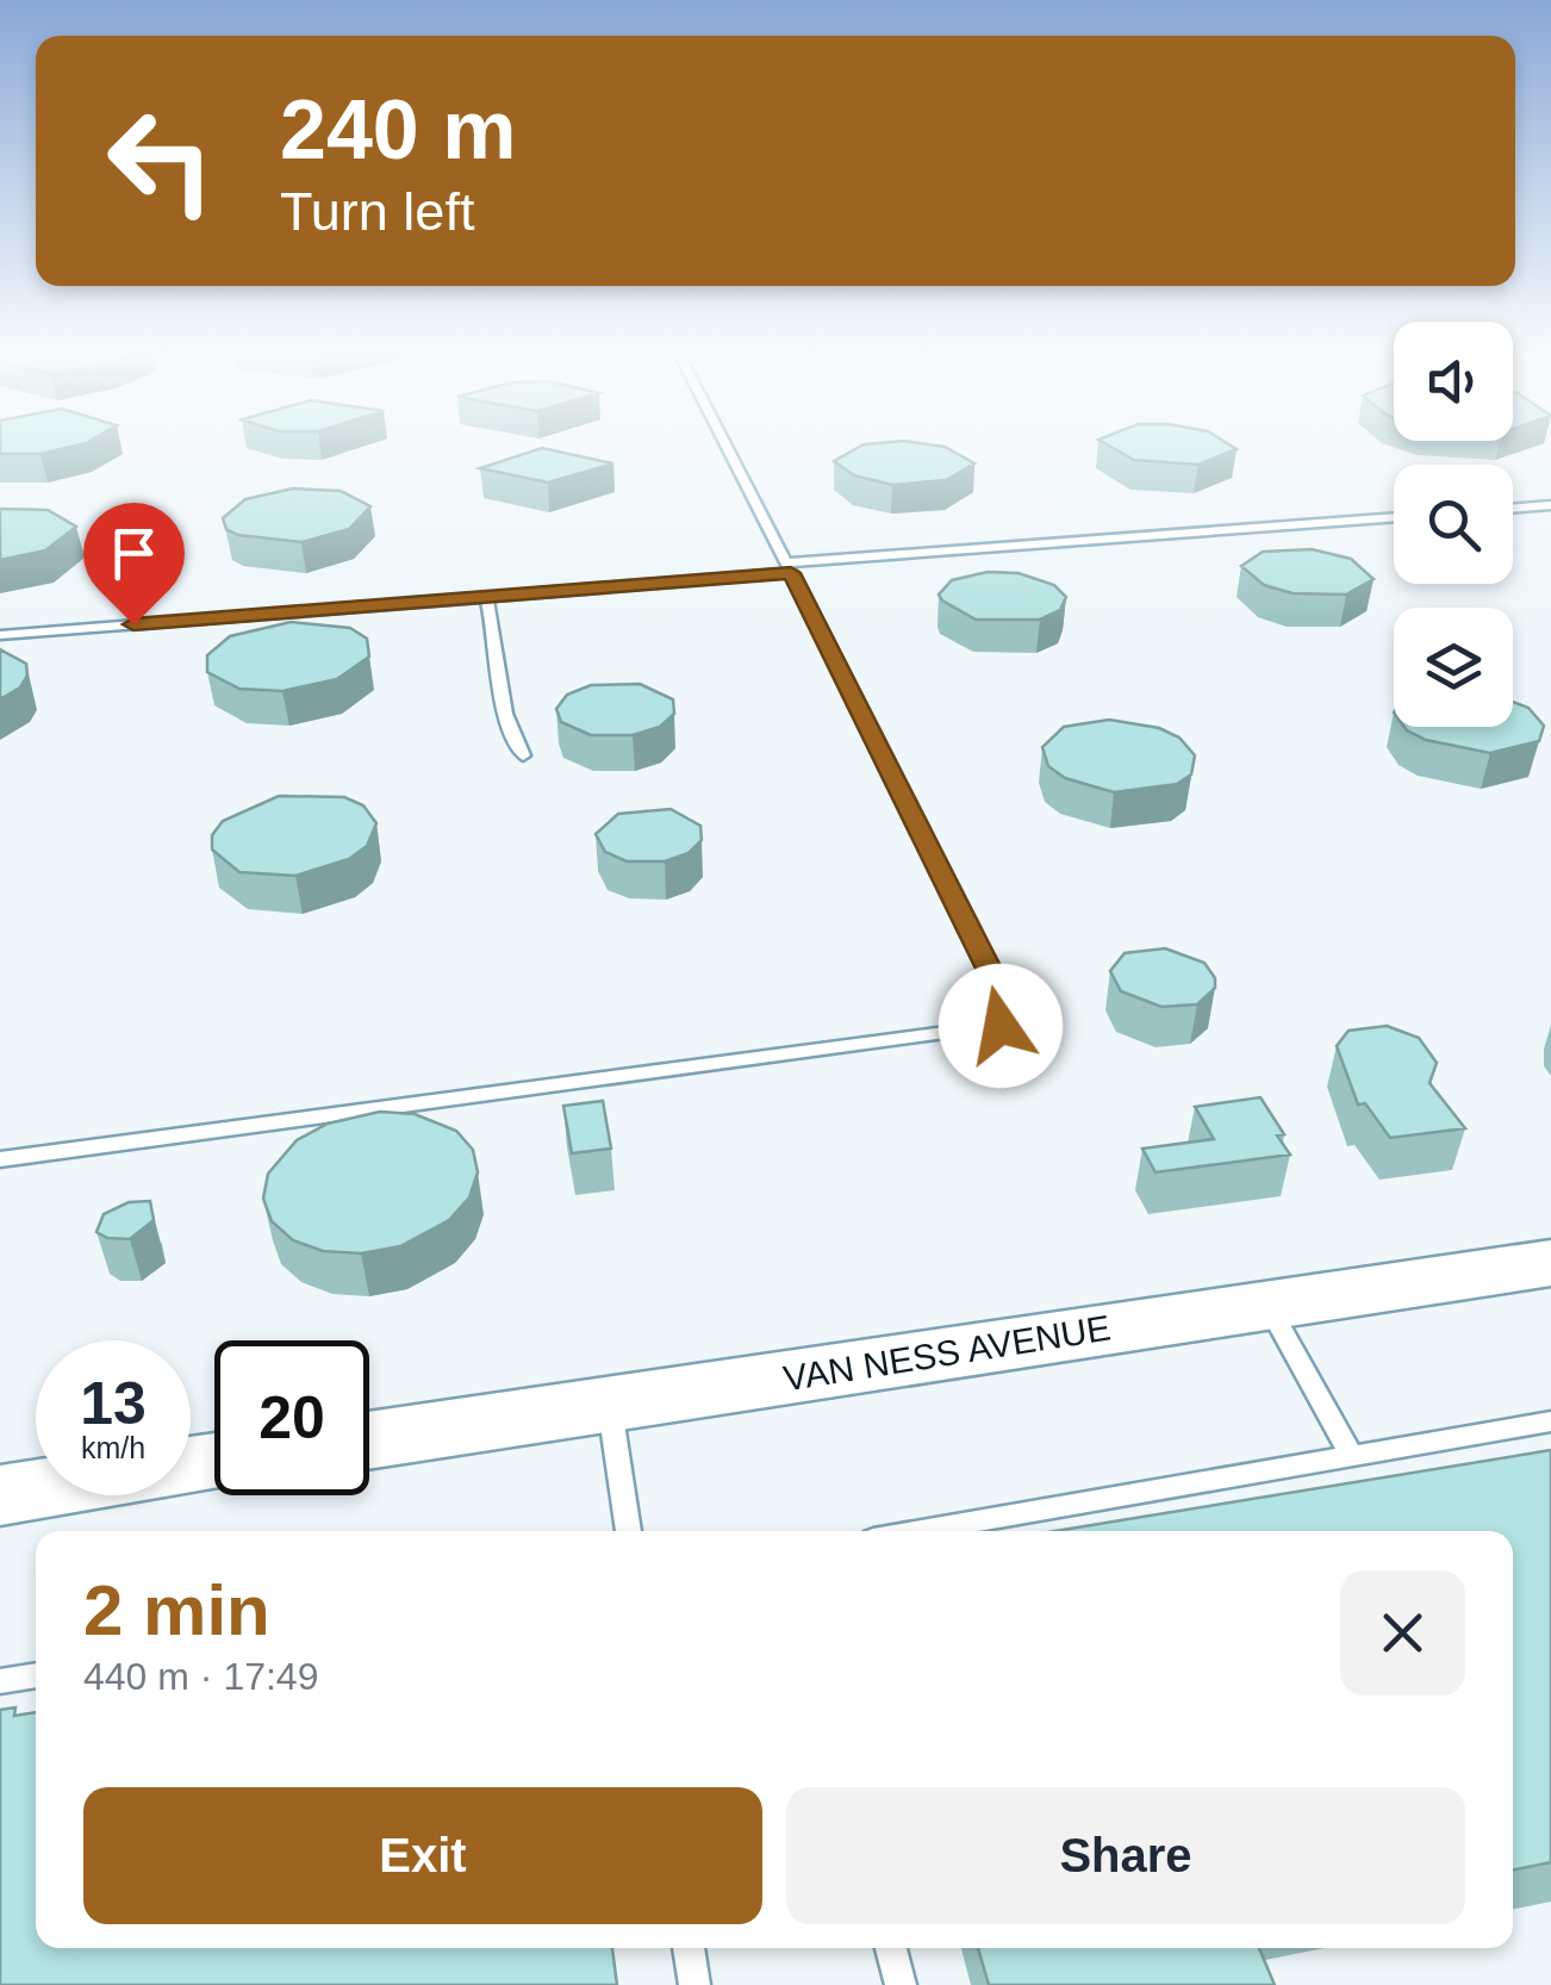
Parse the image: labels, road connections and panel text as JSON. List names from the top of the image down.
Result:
{
  "streets": {
    "main road": ["VAN NESS AVENUE"]
  },
  "page": {
    "turn": ["240 m", "Turn left"],
    "speed": "13 km/h",
    "limit": "20",
    "heading": ["2 min", "440 m · 17:49"],
    "buttons": ["Exit", "Share"]
  }
}
